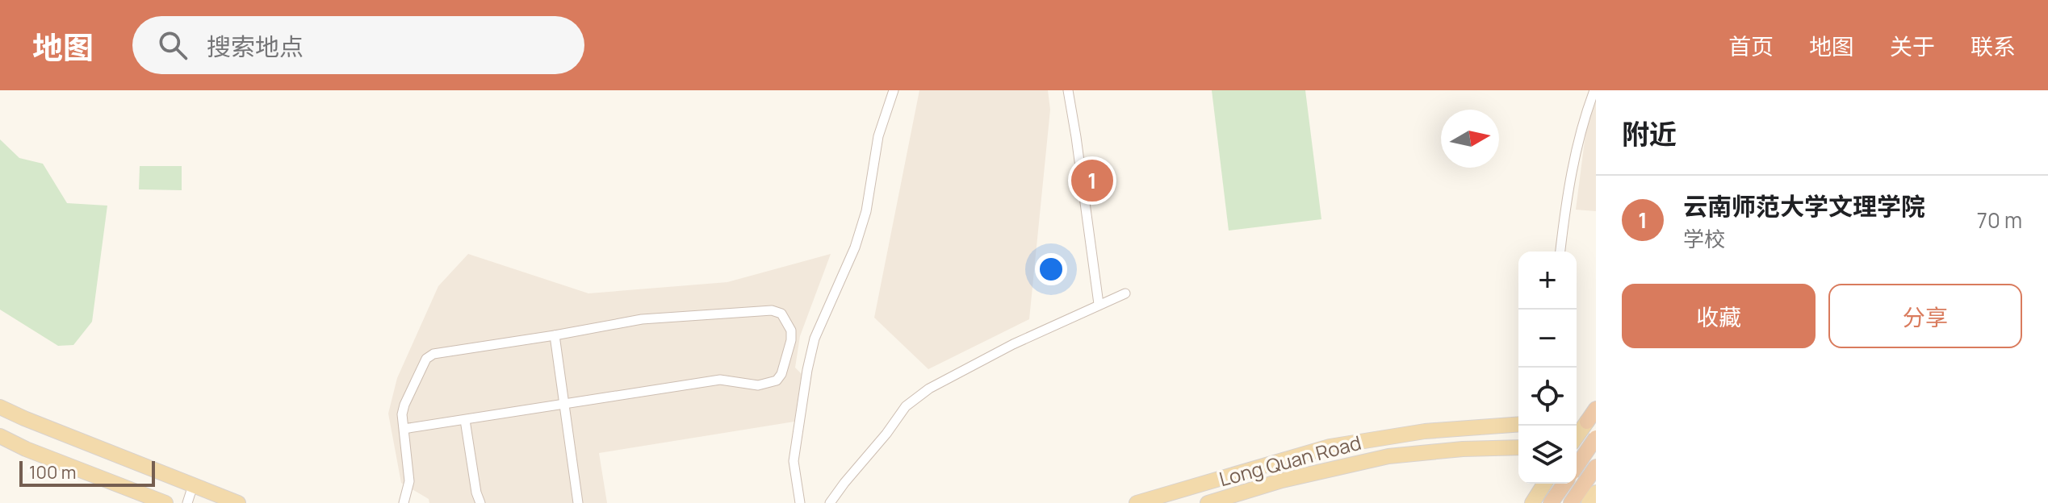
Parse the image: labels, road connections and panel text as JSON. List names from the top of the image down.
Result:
{
  "streets": {
    "main road": ["Long Quan Road"]
  },
  "scale_bar": "100 m",
  "north": "right",
  "page": {
    "header": "地图",
    "search": "搜索地点",
    "nav": [
      "首页",
      "地图",
      "关于",
      "联系"
    ],
    "heading": "附近",
    "pins": "1",
    "list": [
      {
        "mark": "1",
        "name": "云南师范大学文理学院",
        "note": "学校",
        "value": "70 m"
      }
    ],
    "map_buttons": ["+", "−"],
    "buttons": ["收藏", "分享"],
    "scale": "100 m"
  }
}
